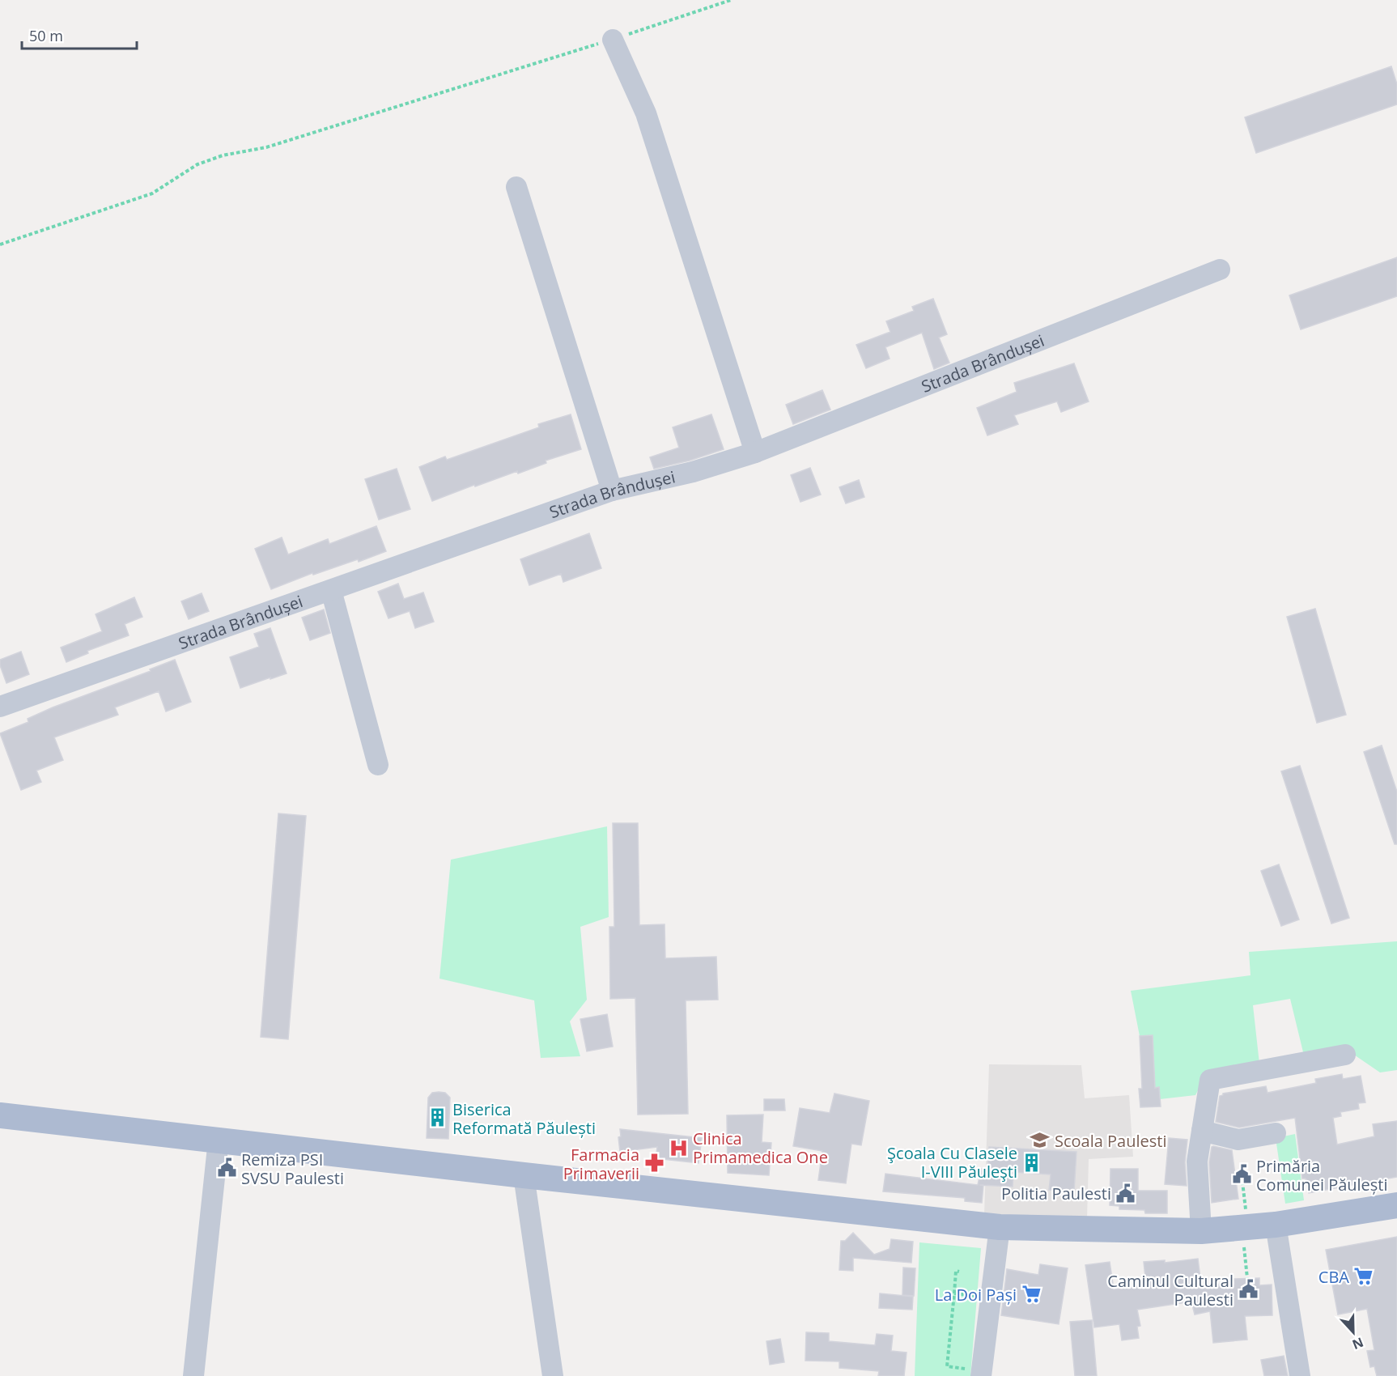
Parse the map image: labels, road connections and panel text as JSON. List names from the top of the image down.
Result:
{
  "streets": {
    "street": ["Strada Brândușei"]
  },
  "places": {
    "building": ["Biserica Reformată Păulești", "Şcoala Cu Clasele I-VIII Păuleşti"],
    "school or university": ["Scoala Paulesti"],
    "hospital": ["Clinica Primamedica One"],
    "pharmacy": ["Farmacia Primaverii"],
    "public building": [
      "Remiza PSI SVSU Paulesti",
      "Primăria Comunei Păulești",
      "Politia Paulesti",
      "Caminul Cultural Paulesti"
    ],
    "supermarket": ["CBA", "La Doi Pași"]
  },
  "scale_bar": "50 m",
  "north": "bottom"
}
